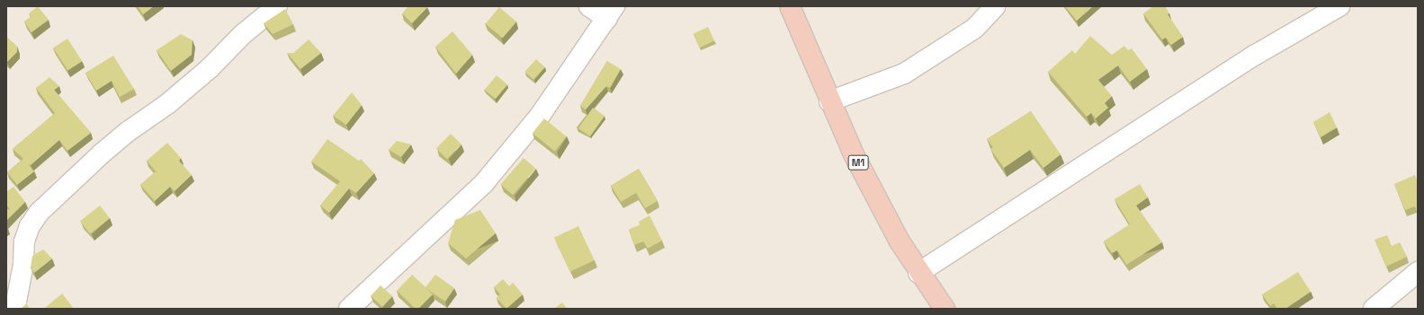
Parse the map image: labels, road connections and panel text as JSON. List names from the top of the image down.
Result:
{
  "streets": {
    "highway": ["M1"]
  }
}
